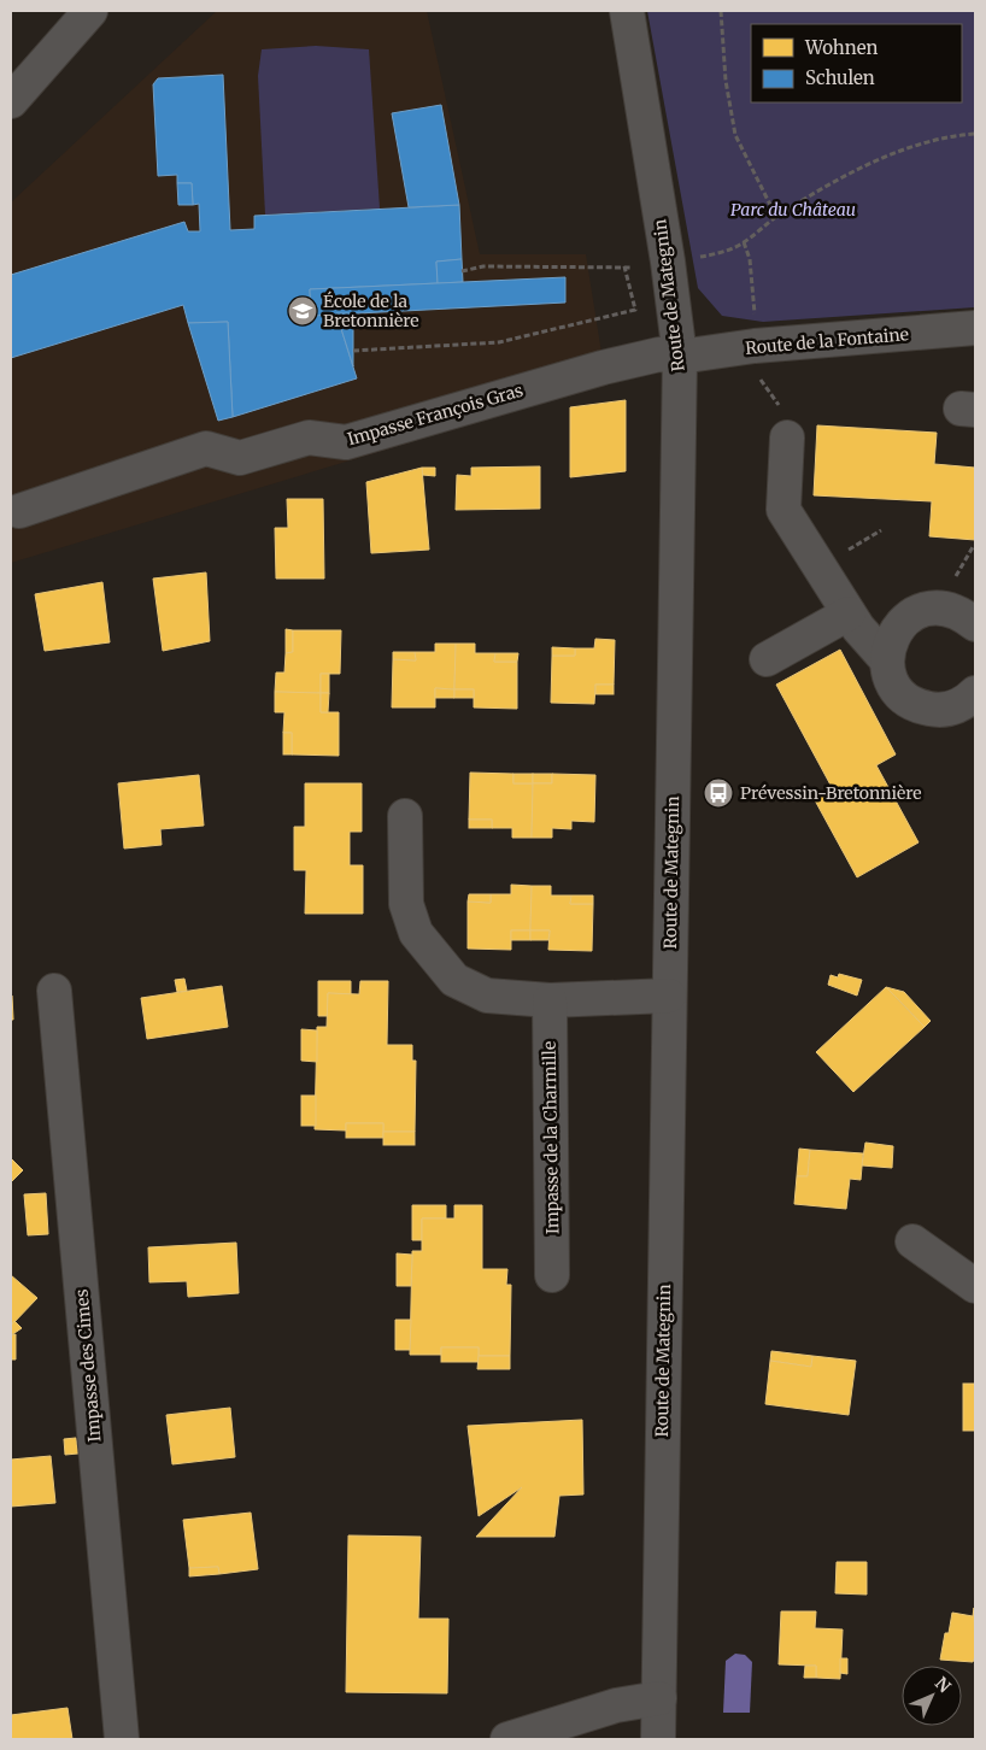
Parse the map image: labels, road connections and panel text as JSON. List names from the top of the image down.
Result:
{
  "streets": {
    "street": [
      "Route de Mategnin",
      "Route de la Fontaine",
      "Impasse François Gras",
      "Impasse de la Charmille",
      "Impasse des Cimes"
    ]
  },
  "crossings": [
    ["Route de Mategnin", "Route de la Fontaine"],
    ["Route de Mategnin", "Impasse François Gras"],
    ["Route de la Fontaine", "Impasse François Gras"]
  ],
  "parks": ["Parc du Château"],
  "places": {
    "school or university": ["École de la Bretonnière"],
    "bus stop": ["Prévessin-Bretonnière"]
  },
  "legend": ["Wohnen", "Schulen"],
  "north": "top right"
}
